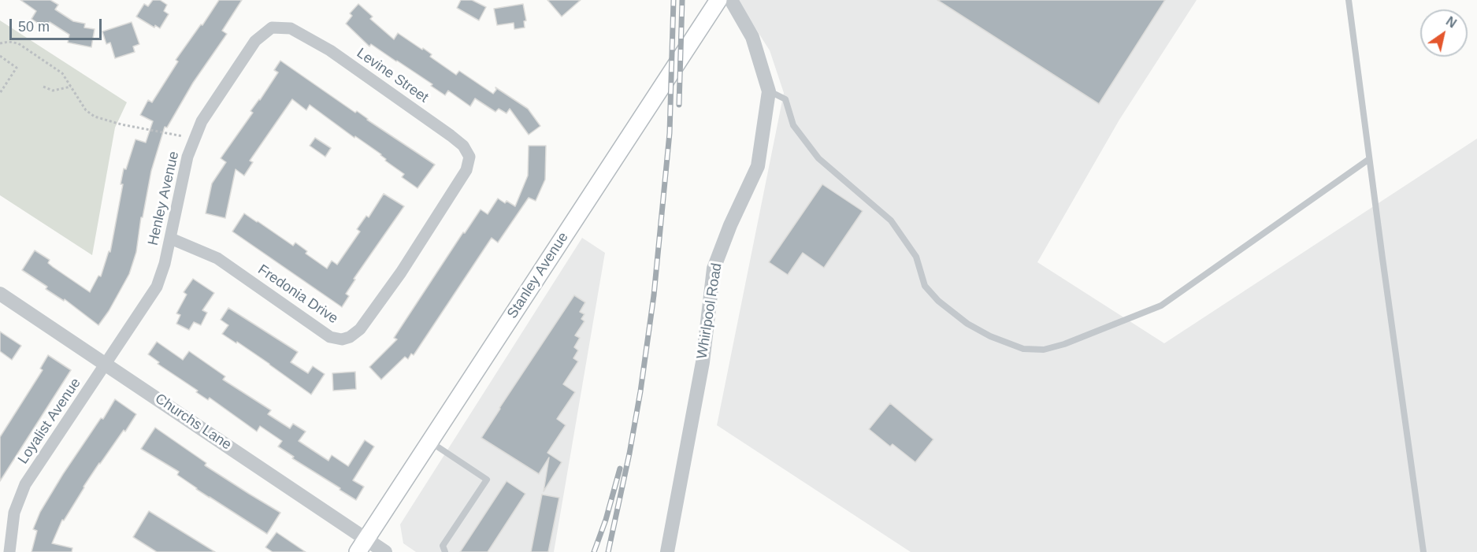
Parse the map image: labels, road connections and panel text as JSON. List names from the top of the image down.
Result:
{
  "streets": {
    "main road": ["Stanley Avenue"],
    "street": [
      "Levine Street",
      "Henley Avenue",
      "Fredonia Drive",
      "Whirlpool Road",
      "Loyalist Avenue",
      "Churchs Lane"
    ]
  },
  "crossings": [
    ["Levine Street", "Henley Avenue"],
    ["Levine Street", "Fredonia Drive"],
    ["Henley Avenue", "Fredonia Drive"],
    ["Henley Avenue", "Loyalist Avenue"],
    ["Henley Avenue", "Churchs Lane"],
    ["Stanley Avenue", "Churchs Lane"],
    ["Loyalist Avenue", "Churchs Lane"]
  ],
  "scale_bar": "50 m",
  "north": "top right"
}
